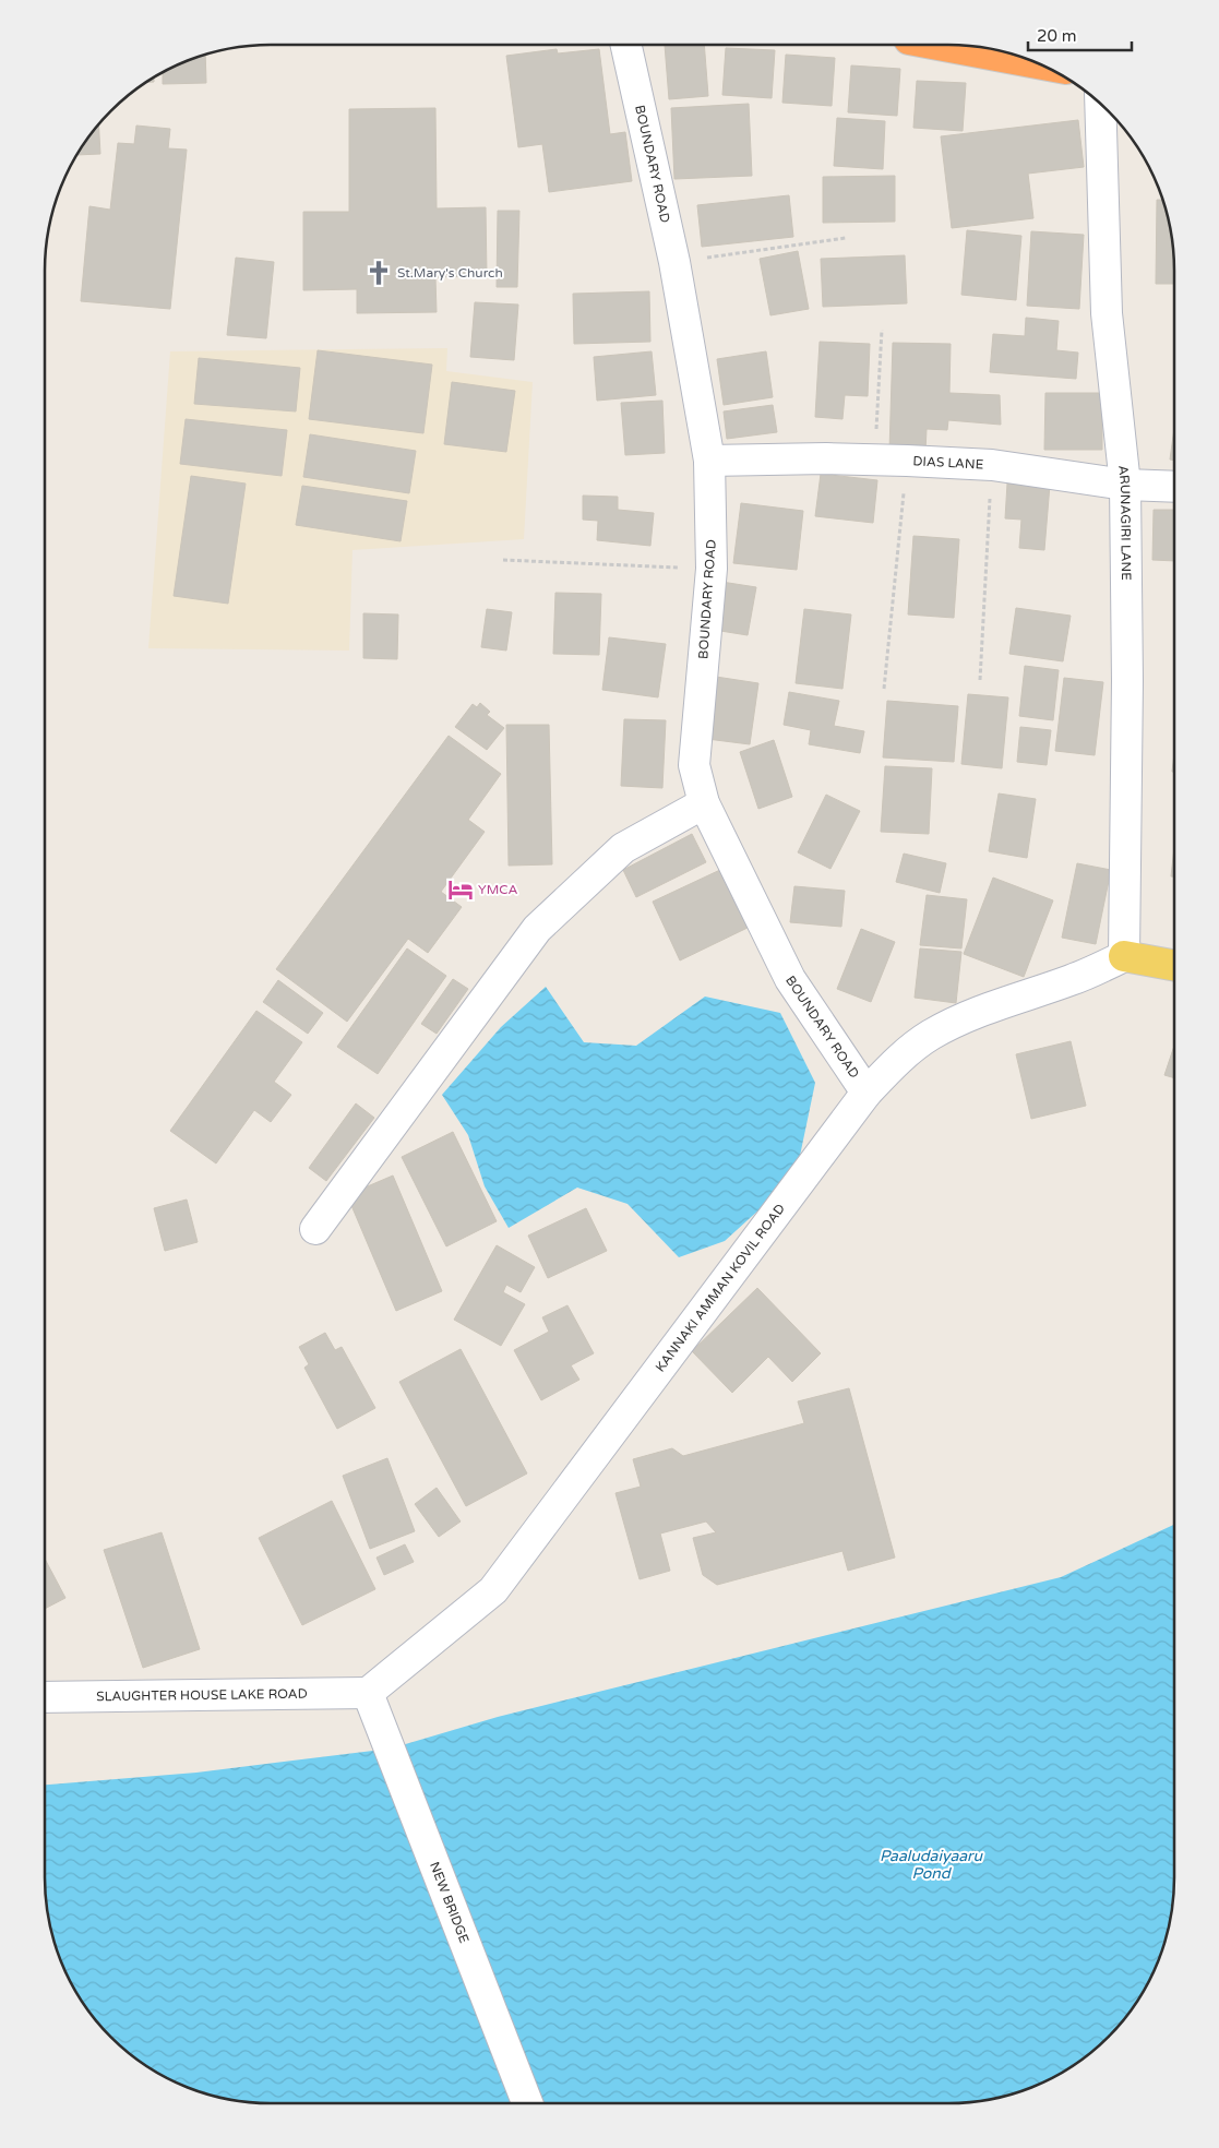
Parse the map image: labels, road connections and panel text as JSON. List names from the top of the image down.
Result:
{
  "streets": {
    "main road": [
      "BOUNDARY ROAD",
      "DIAS LANE",
      "ARUNAGIRI LANE",
      "KANNAKI AMMAN KOVIL ROAD",
      "SLAUGHTER HOUSE LAKE ROAD",
      "NEW BRIDGE"
    ]
  },
  "crossings": [
    ["BOUNDARY ROAD", "DIAS LANE"],
    ["BOUNDARY ROAD", "KANNAKI AMMAN KOVIL ROAD"],
    ["DIAS LANE", "ARUNAGIRI LANE"],
    ["ARUNAGIRI LANE", "KANNAKI AMMAN KOVIL ROAD"],
    ["KANNAKI AMMAN KOVIL ROAD", "SLAUGHTER HOUSE LAKE ROAD"],
    ["KANNAKI AMMAN KOVIL ROAD", "NEW BRIDGE"],
    ["SLAUGHTER HOUSE LAKE ROAD", "NEW BRIDGE"]
  ],
  "water": ["Paaludaiyaaru Pond"],
  "places": {
    "church": ["St.Mary's Church"],
    "hotel": ["YMCA"]
  },
  "scale_bar": "20 m"
}
